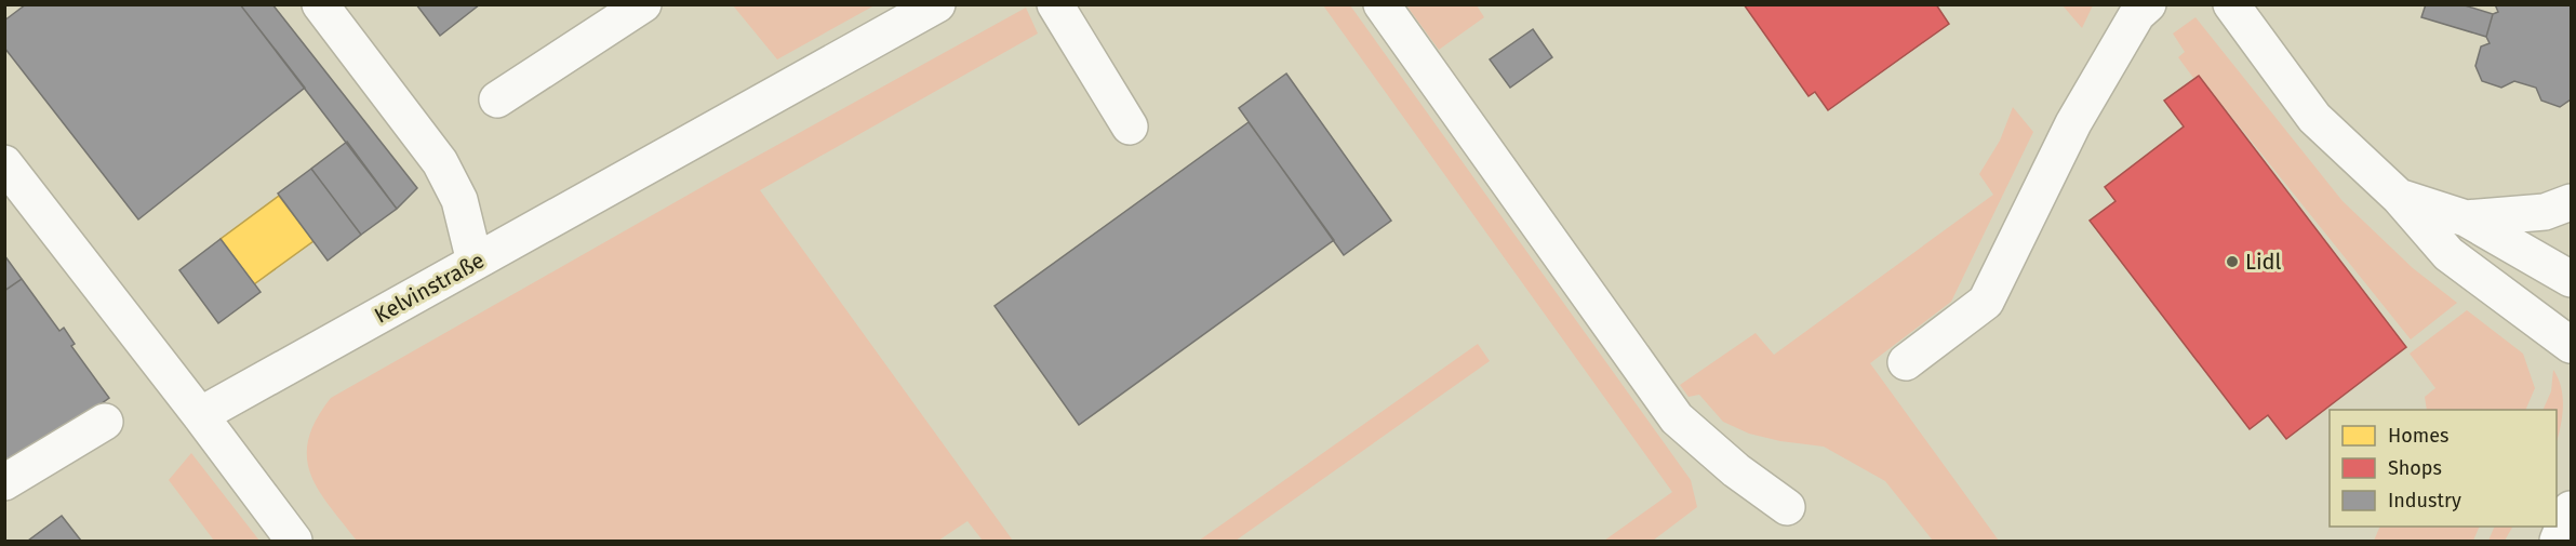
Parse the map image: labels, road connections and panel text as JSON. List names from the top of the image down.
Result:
{
  "streets": {
    "street": ["Kelvinstraße"]
  },
  "places": ["Lidl"],
  "legend": ["Homes", "Shops", "Industry"]
}
